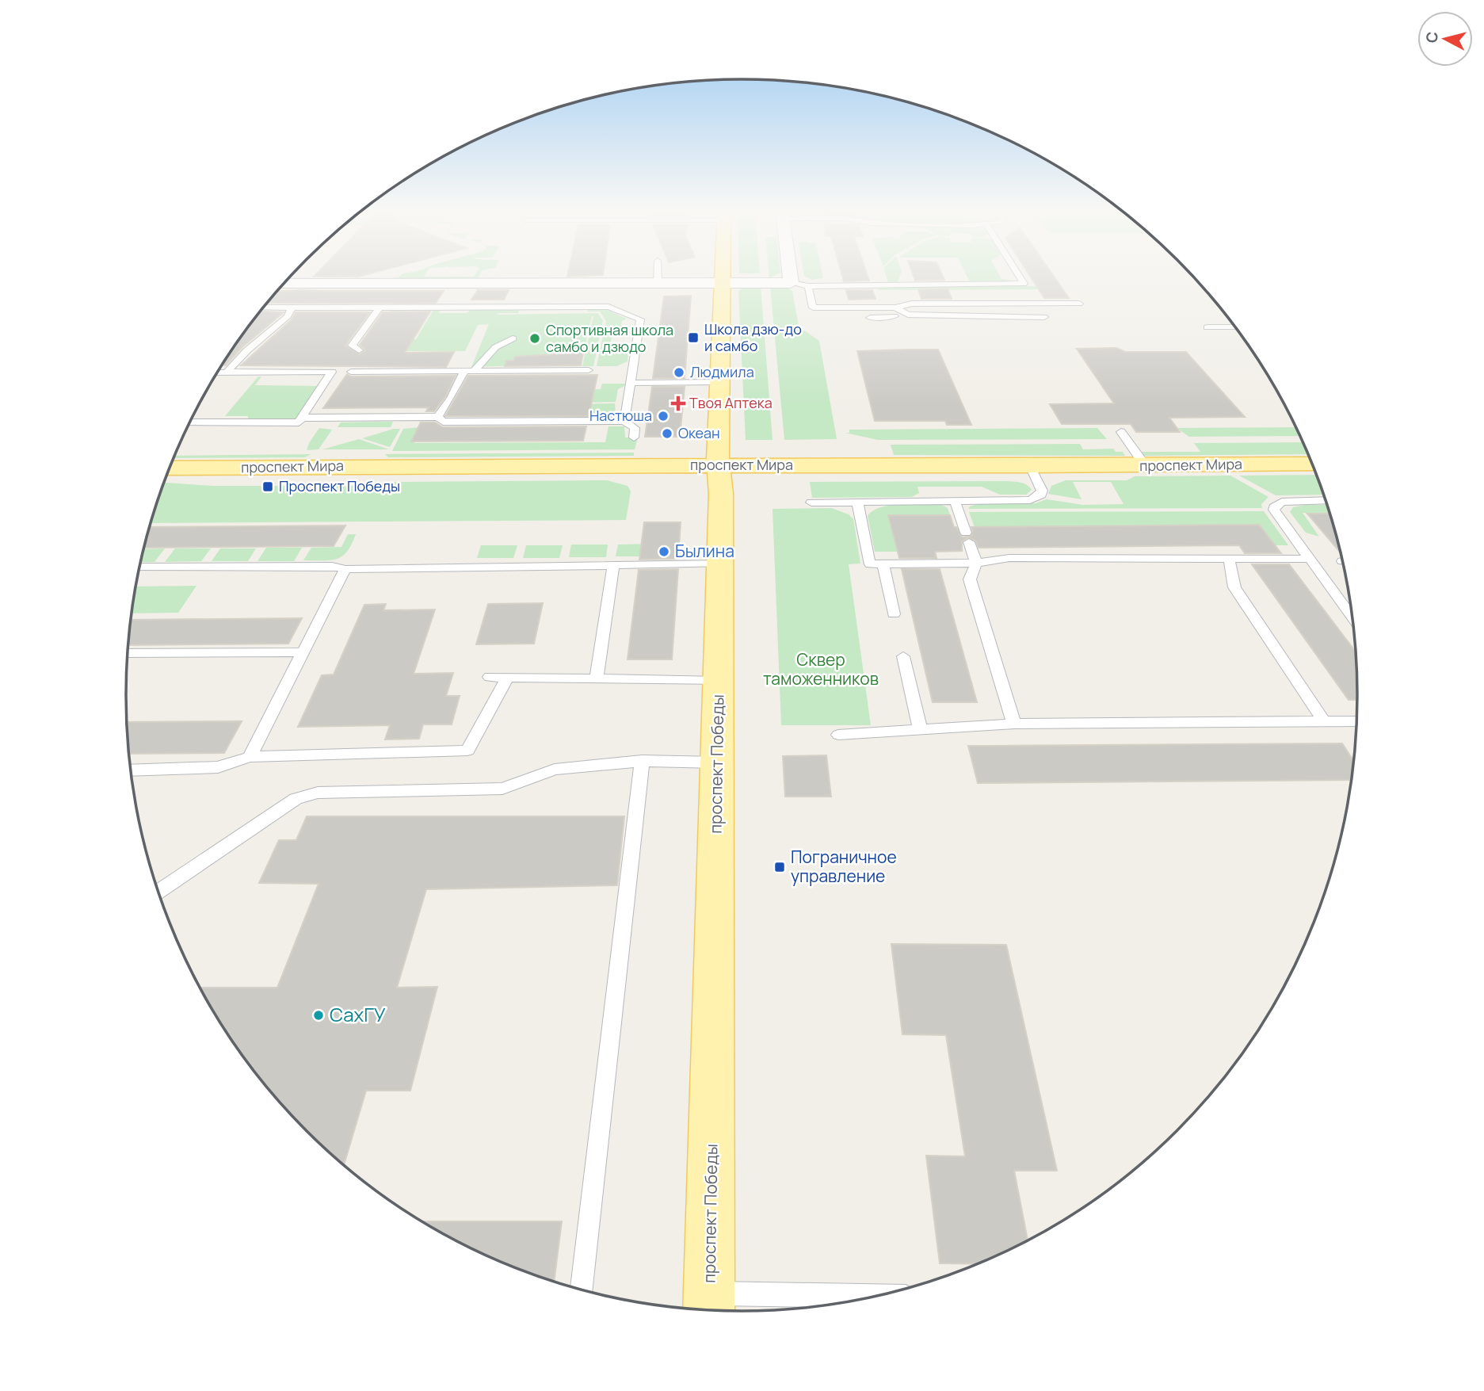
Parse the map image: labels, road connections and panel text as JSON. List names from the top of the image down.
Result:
{
  "streets": {
    "main road": ["проспект Мира", "проспект Победы"]
  },
  "crossings": [
    ["проспект Мира", "проспект Победы"]
  ],
  "parks": ["Сквер таможенников"],
  "places": {
    "transit": ["Школа дзю-до и самбо", "Проспект Победы", "Пограничное управление"],
    "other": [
      "Спортивная школа самбо и дзюдо",
      "Людмила",
      "Настюша",
      "Океан",
      "Былина",
      "СахГУ"
    ],
    "health": ["Твоя Аптека"]
  },
  "north": "left"
}
